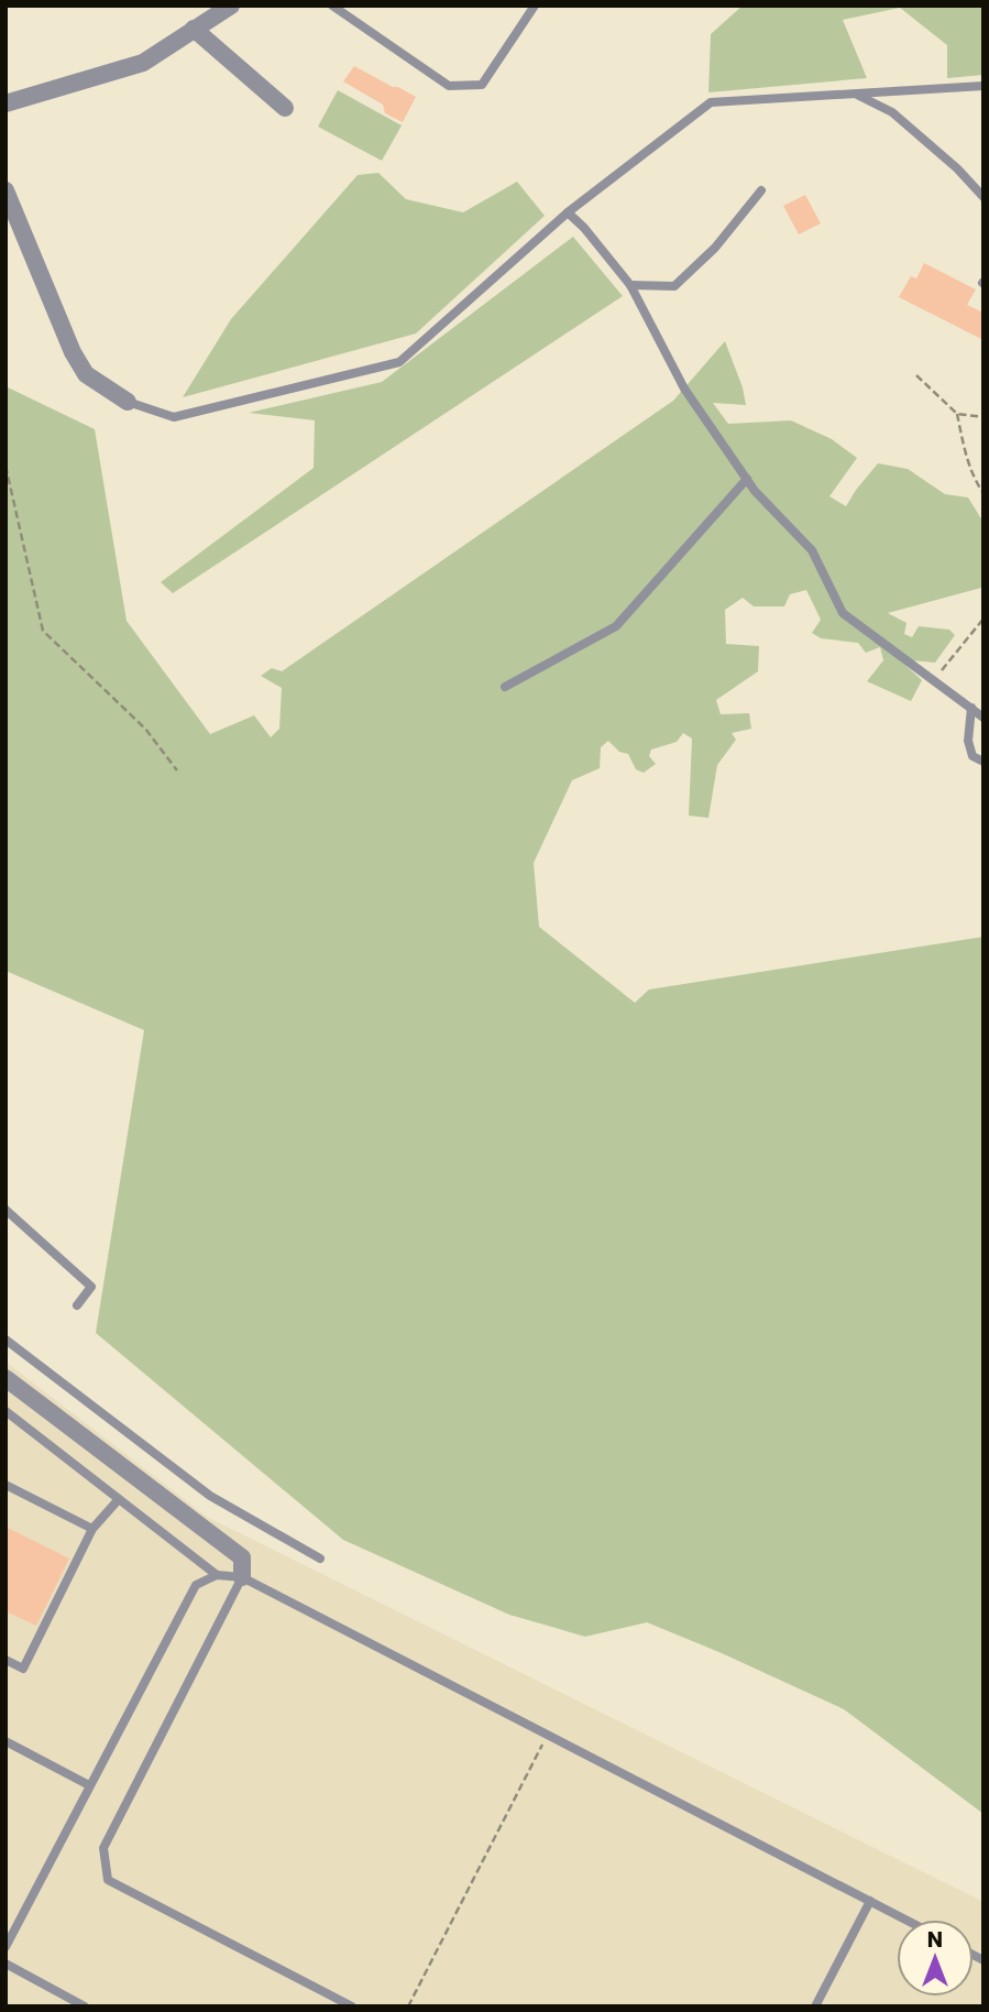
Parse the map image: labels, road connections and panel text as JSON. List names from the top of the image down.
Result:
{
  "north": "top"
}
